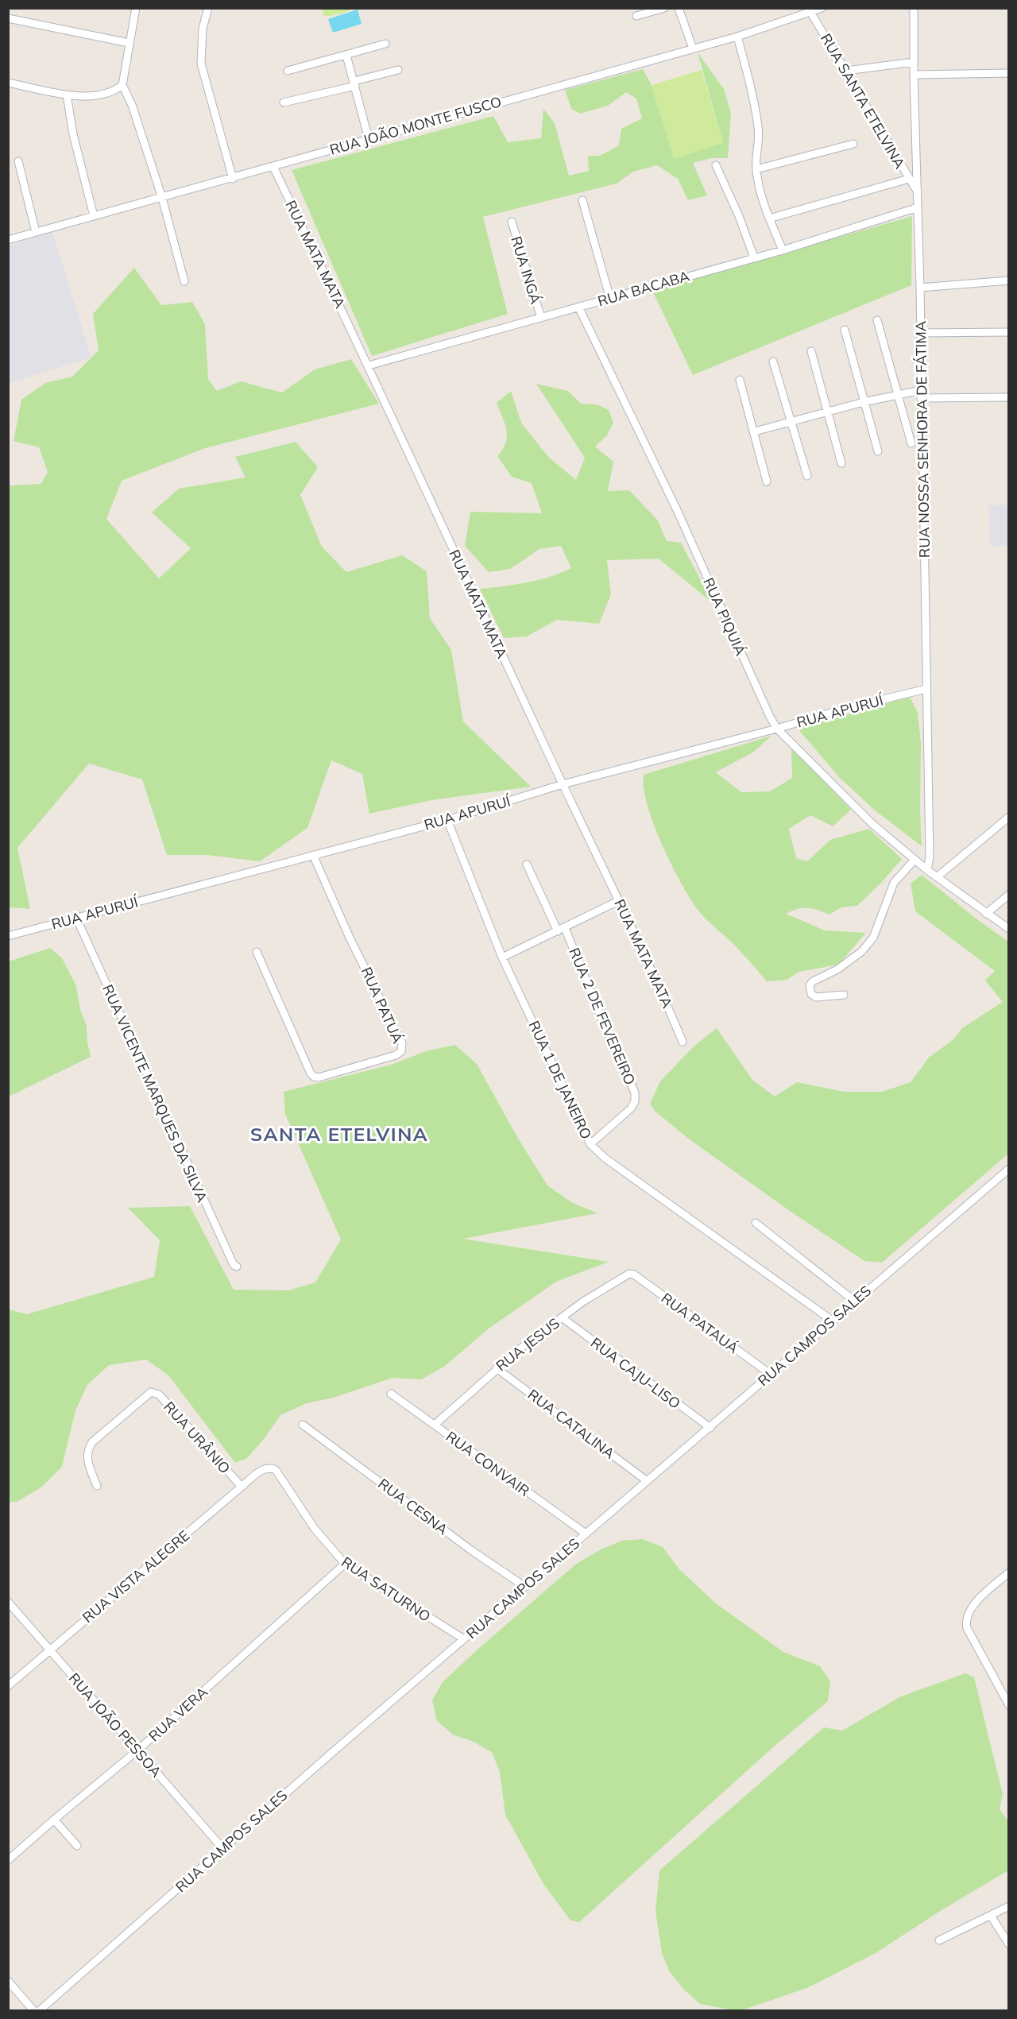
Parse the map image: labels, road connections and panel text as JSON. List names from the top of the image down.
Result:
{
  "streets": {
    "street": [
      "RUA SANTA ETELVINA",
      "RUA JOÃO MONTE FUSCO",
      "RUA MATA MATA",
      "RUA INGÁ",
      "RUA BACABA",
      "RUA NOSSA SENHORA DE FÁTIMA",
      "RUA PIQUIÁ",
      "RUA APURUÍ",
      "RUA PATUÁ",
      "RUA 2 DE FEVEREIRO",
      "RUA 1 DE JANEIRO",
      "RUA VICENTE MARQUES DA SILVA",
      "RUA PATAUÁ",
      "RUA CAMPOS SALES",
      "RUA JESUS",
      "RUA CAJU-LISO",
      "RUA CATALINA",
      "RUA URÂNIO",
      "RUA CONVAIR",
      "RUA CESNA",
      "RUA VISTA ALEGRE",
      "RUA SATURNO",
      "RUA VERA",
      "RUA JOÃO PESSOA"
    ]
  },
  "crossings": [
    ["RUA SANTA ETELVINA", "RUA JOÃO MONTE FUSCO"],
    ["RUA SANTA ETELVINA", "RUA NOSSA SENHORA DE FÁTIMA"],
    ["RUA JOÃO MONTE FUSCO", "RUA MATA MATA"],
    ["RUA MATA MATA", "RUA BACABA"],
    ["RUA MATA MATA", "RUA APURUÍ"],
    ["RUA INGÁ", "RUA BACABA"],
    ["RUA BACABA", "RUA NOSSA SENHORA DE FÁTIMA"],
    ["RUA BACABA", "RUA PIQUIÁ"],
    ["RUA NOSSA SENHORA DE FÁTIMA", "RUA PIQUIÁ"],
    ["RUA NOSSA SENHORA DE FÁTIMA", "RUA APURUÍ"],
    ["RUA PIQUIÁ", "RUA APURUÍ"],
    ["RUA APURUÍ", "RUA PATUÁ"],
    ["RUA APURUÍ", "RUA 1 DE JANEIRO"],
    ["RUA APURUÍ", "RUA VICENTE MARQUES DA SILVA"],
    ["RUA 2 DE FEVEREIRO", "RUA 1 DE JANEIRO"],
    ["RUA 1 DE JANEIRO", "RUA CAMPOS SALES"],
    ["RUA PATAUÁ", "RUA CAMPOS SALES"],
    ["RUA PATAUÁ", "RUA JESUS"],
    ["RUA CAMPOS SALES", "RUA CAJU-LISO"],
    ["RUA CAMPOS SALES", "RUA CATALINA"],
    ["RUA CAMPOS SALES", "RUA CONVAIR"],
    ["RUA CAMPOS SALES", "RUA CESNA"],
    ["RUA CAMPOS SALES", "RUA SATURNO"],
    ["RUA CAMPOS SALES", "RUA JOÃO PESSOA"],
    ["RUA JESUS", "RUA CAJU-LISO"],
    ["RUA JESUS", "RUA CATALINA"],
    ["RUA JESUS", "RUA CONVAIR"],
    ["RUA URÂNIO", "RUA VISTA ALEGRE"],
    ["RUA VISTA ALEGRE", "RUA SATURNO"],
    ["RUA VISTA ALEGRE", "RUA JOÃO PESSOA"],
    ["RUA SATURNO", "RUA VERA"],
    ["RUA VERA", "RUA JOÃO PESSOA"]
  ],
  "districts": ["SANTA ETELVINA"]
}
